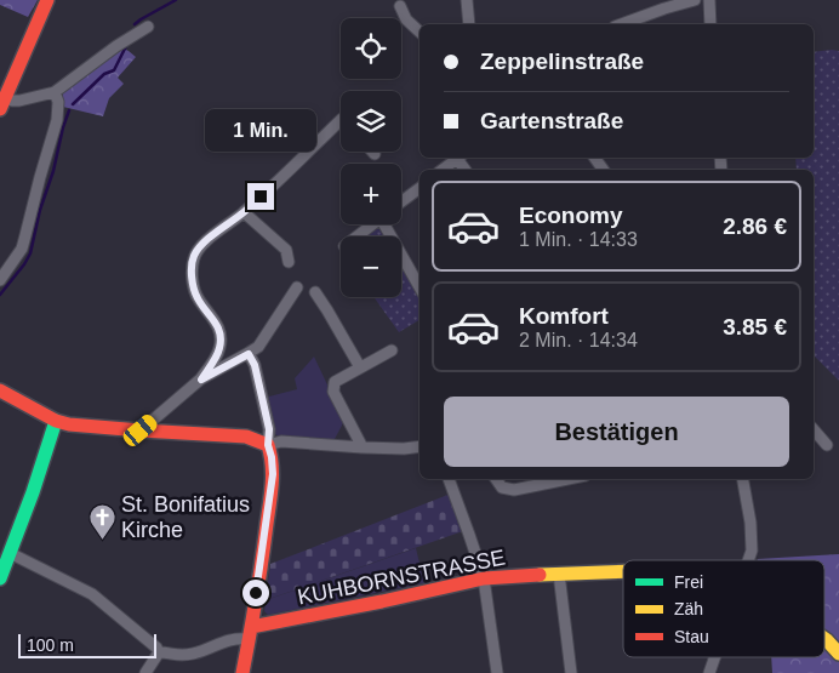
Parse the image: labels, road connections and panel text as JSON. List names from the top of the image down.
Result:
{
  "streets": {
    "street": ["KUHBORNSTRASSE"]
  },
  "places": {
    "church": ["St. Bonifatius Kirche"]
  },
  "legend": ["Frei", "Zäh", "Stau"],
  "scale_bar": "100 m",
  "page": {
    "map_buttons": ["+", "−"],
    "banner": ["Zeppelinstraße", "Gartenstraße"],
    "bubble": "1 Min.",
    "list": [
      {
        "name": "Economy",
        "note": "1 Min. · 14:33",
        "value": "2.86 €"
      },
      {
        "name": "Komfort",
        "note": "2 Min. · 14:34",
        "value": "3.85 €"
      }
    ],
    "buttons": "Bestätigen",
    "scale": "100 m"
  }
}
